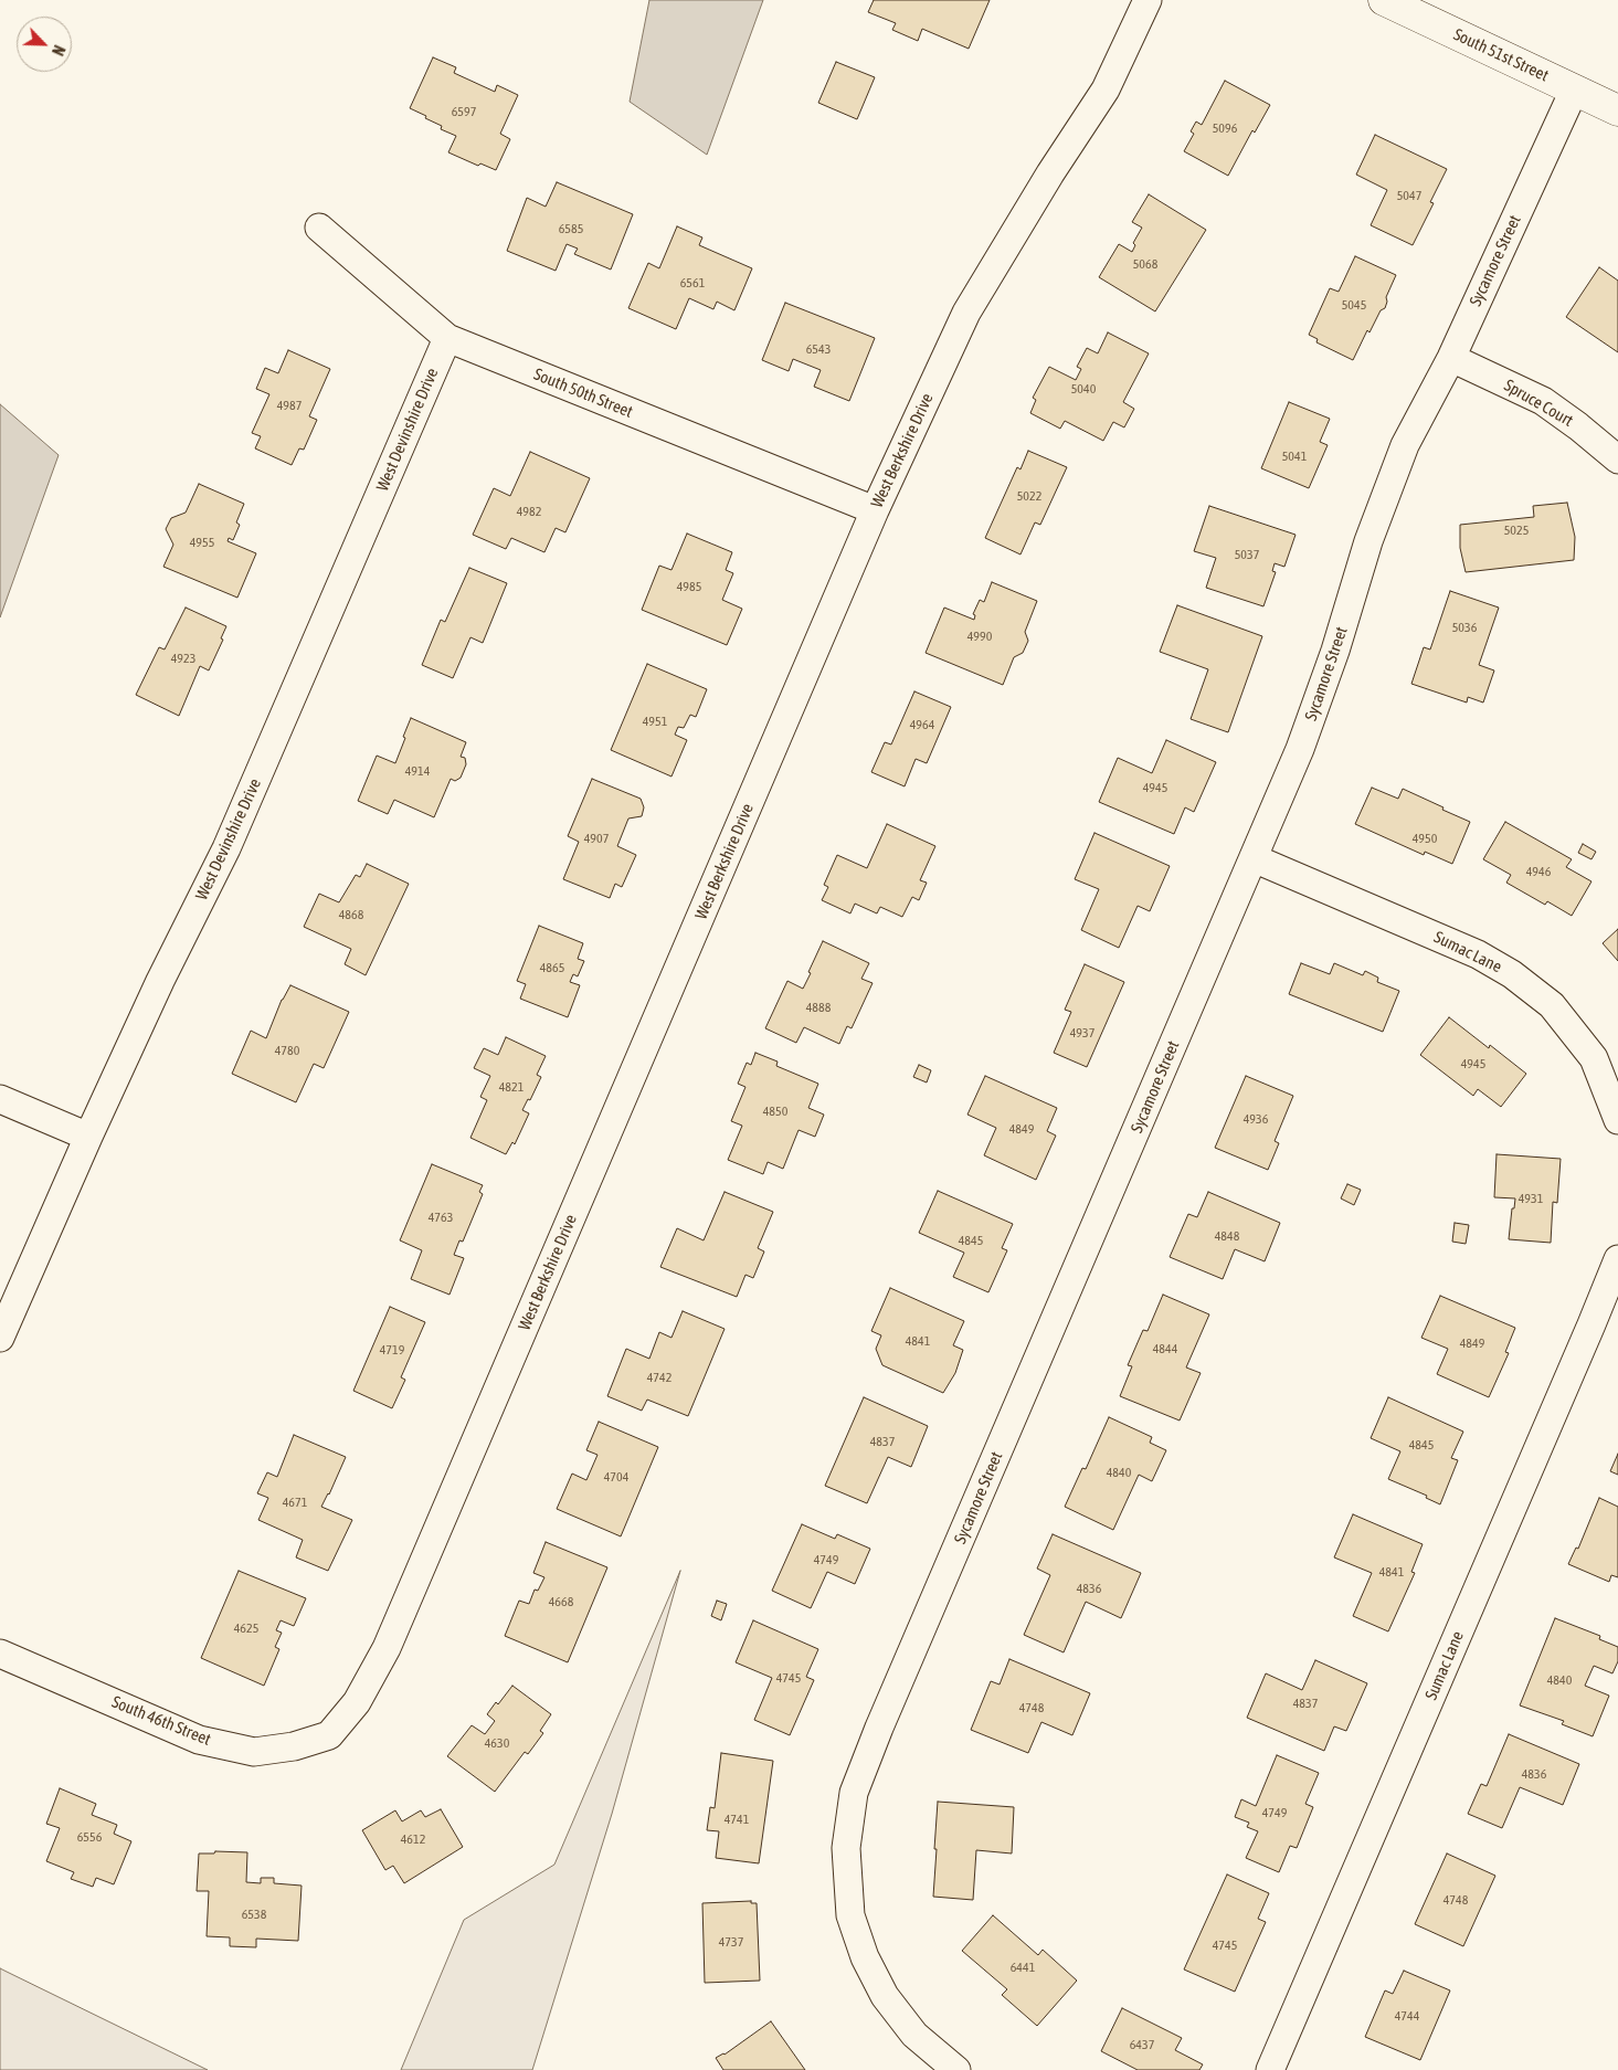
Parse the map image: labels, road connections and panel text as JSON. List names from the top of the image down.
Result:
{
  "streets": {
    "street": [
      "South 51st Street",
      "Sycamore Street",
      "South 50th Street",
      "Spruce Court",
      "West Devinshire Drive",
      "West Berkshire Drive",
      "Sumac Lane",
      "South 46th Street"
    ]
  },
  "crossings": [
    ["South 51st Street", "Sycamore Street"],
    ["Sycamore Street", "Spruce Court"],
    ["Sycamore Street", "Sumac Lane"],
    ["South 50th Street", "West Devinshire Drive"],
    ["South 50th Street", "West Berkshire Drive"],
    ["West Berkshire Drive", "South 46th Street"]
  ],
  "house_numbers": [
    "6597",
    "5096",
    "5047",
    "6585",
    "5068",
    "6561",
    "5045",
    "6543",
    "5040",
    "4987",
    "5041",
    "5022",
    "4982",
    "5025",
    "4955",
    "5037",
    "4985",
    "5036",
    "4990",
    "4923",
    "4951",
    "4964",
    "4914",
    "4945",
    "4907",
    "4950",
    "4946",
    "4868",
    "4865",
    "4888",
    "4937",
    "4780",
    "4945",
    "4821",
    "4850",
    "4936",
    "4849",
    "4931",
    "4763",
    "4848",
    "4845",
    "4841",
    "4849",
    "4844",
    "4719",
    "4742",
    "4837",
    "4845",
    "4840",
    "4704",
    "4671",
    "4749",
    "4841",
    "4836",
    "4668",
    "4625",
    "4745",
    "4840",
    "4837",
    "4748",
    "4630",
    "4836",
    "4749",
    "4741",
    "6556",
    "4612",
    "4748",
    "6538",
    "4737",
    "4745",
    "6441",
    "4744",
    "6437"
  ],
  "north": "bottom right"
}
